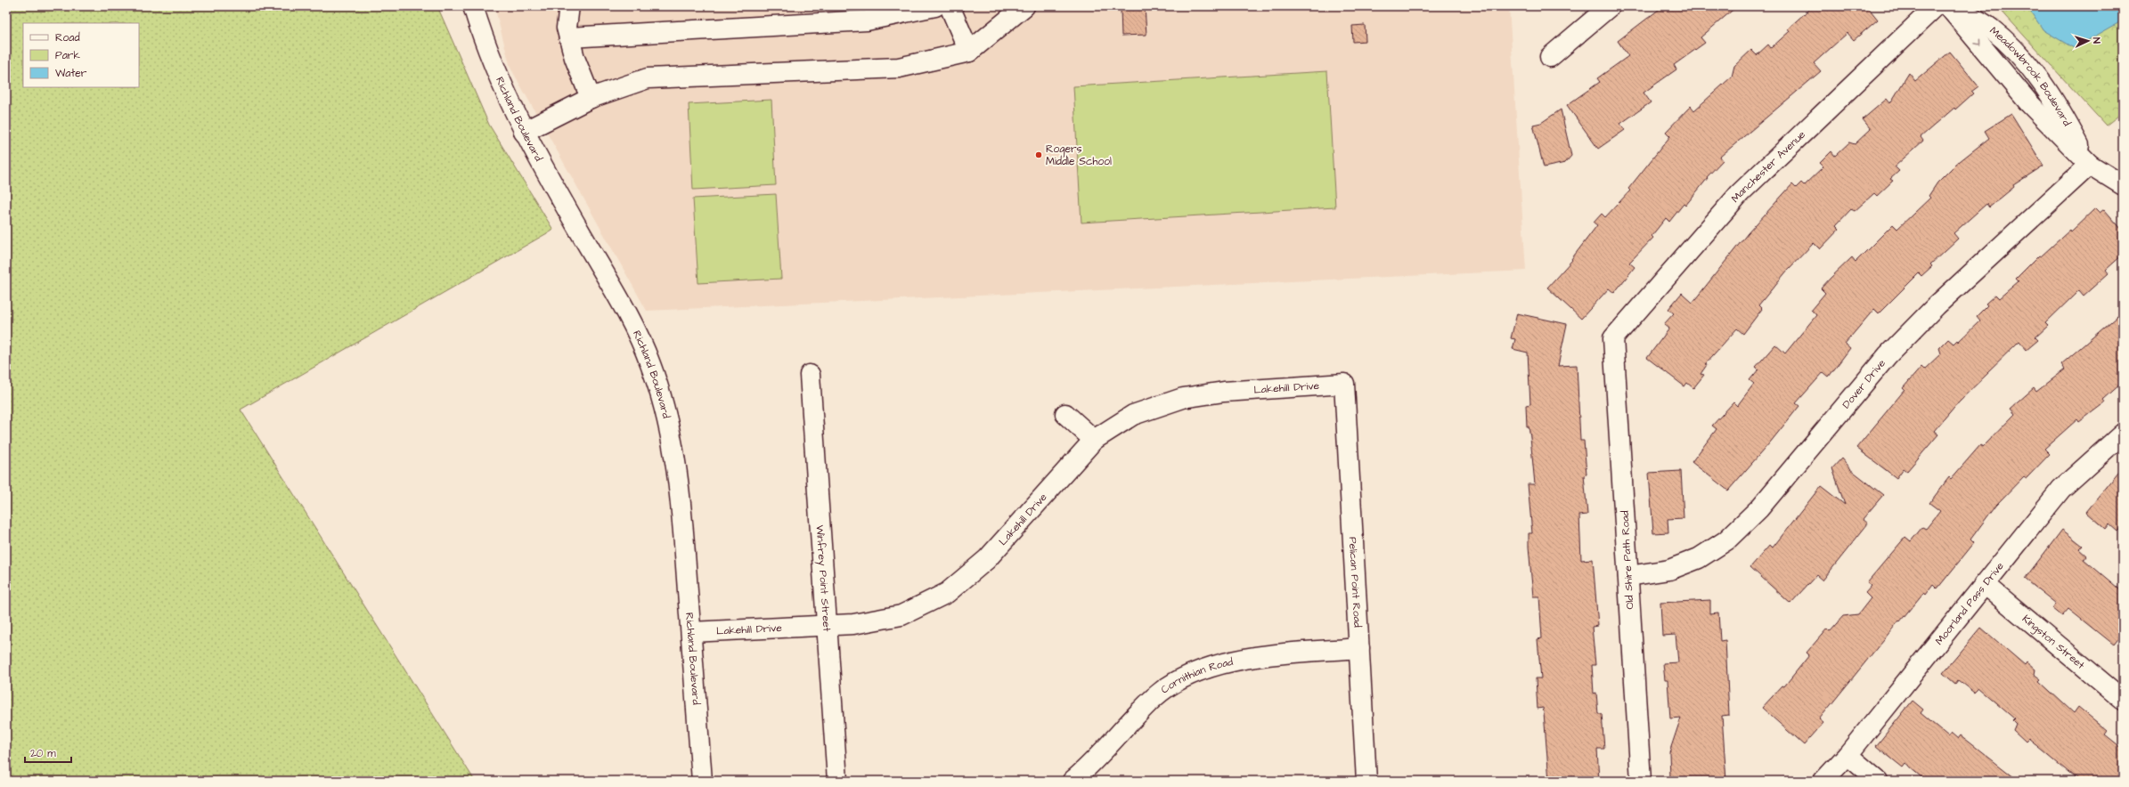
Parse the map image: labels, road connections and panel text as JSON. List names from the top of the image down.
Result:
{
  "streets": {
    "street": [
      "Meadowbrook Boulevard",
      "Richland Boulevard",
      "Manchester Avenue",
      "Dover Drive",
      "Lakehill Drive",
      "Old Shire Path Road",
      "Winfrey Point Street",
      "Pelican Point Road",
      "Moorland Pass Drive",
      "Kingston Street",
      "Cornithian Road"
    ]
  },
  "crossings": [
    ["Meadowbrook Boulevard", "Dover Drive"],
    ["Richland Boulevard", "Lakehill Drive"],
    ["Manchester Avenue", "Old Shire Path Road"],
    ["Dover Drive", "Old Shire Path Road"],
    ["Lakehill Drive", "Winfrey Point Street"],
    ["Lakehill Drive", "Pelican Point Road"],
    ["Pelican Point Road", "Cornithian Road"],
    ["Moorland Pass Drive", "Kingston Street"]
  ],
  "places": ["Rogers Middle School"],
  "legend": ["Road", "Park", "Water"],
  "scale_bar": "20 m",
  "north": "right"
}
